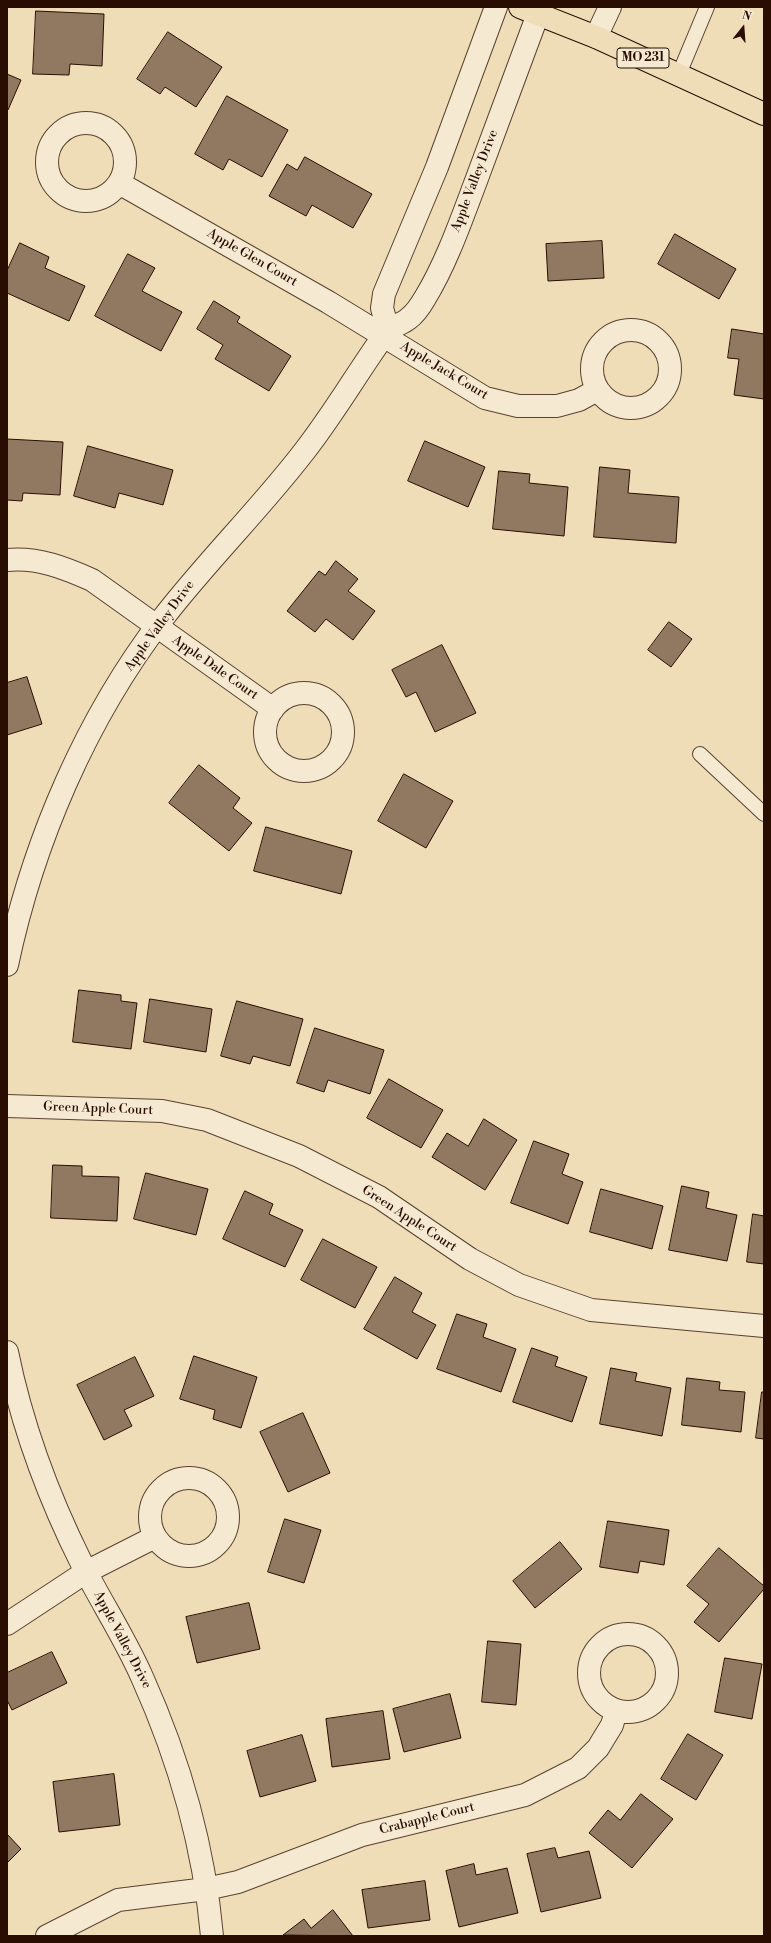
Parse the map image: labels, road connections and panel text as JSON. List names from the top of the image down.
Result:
{
  "streets": {
    "main road": ["MO 231"],
    "street": [
      "Apple Valley Drive",
      "Apple Glen Court",
      "Apple Jack Court",
      "Apple Dale Court",
      "Green Apple Court",
      "Crabapple Court"
    ]
  },
  "crossings": [
    ["MO 231", "Apple Valley Drive"],
    ["Apple Valley Drive", "Apple Glen Court"],
    ["Apple Valley Drive", "Apple Jack Court"],
    ["Apple Valley Drive", "Apple Dale Court"],
    ["Apple Valley Drive", "Crabapple Court"],
    ["Apple Glen Court", "Apple Jack Court"]
  ],
  "north": "top"
}
